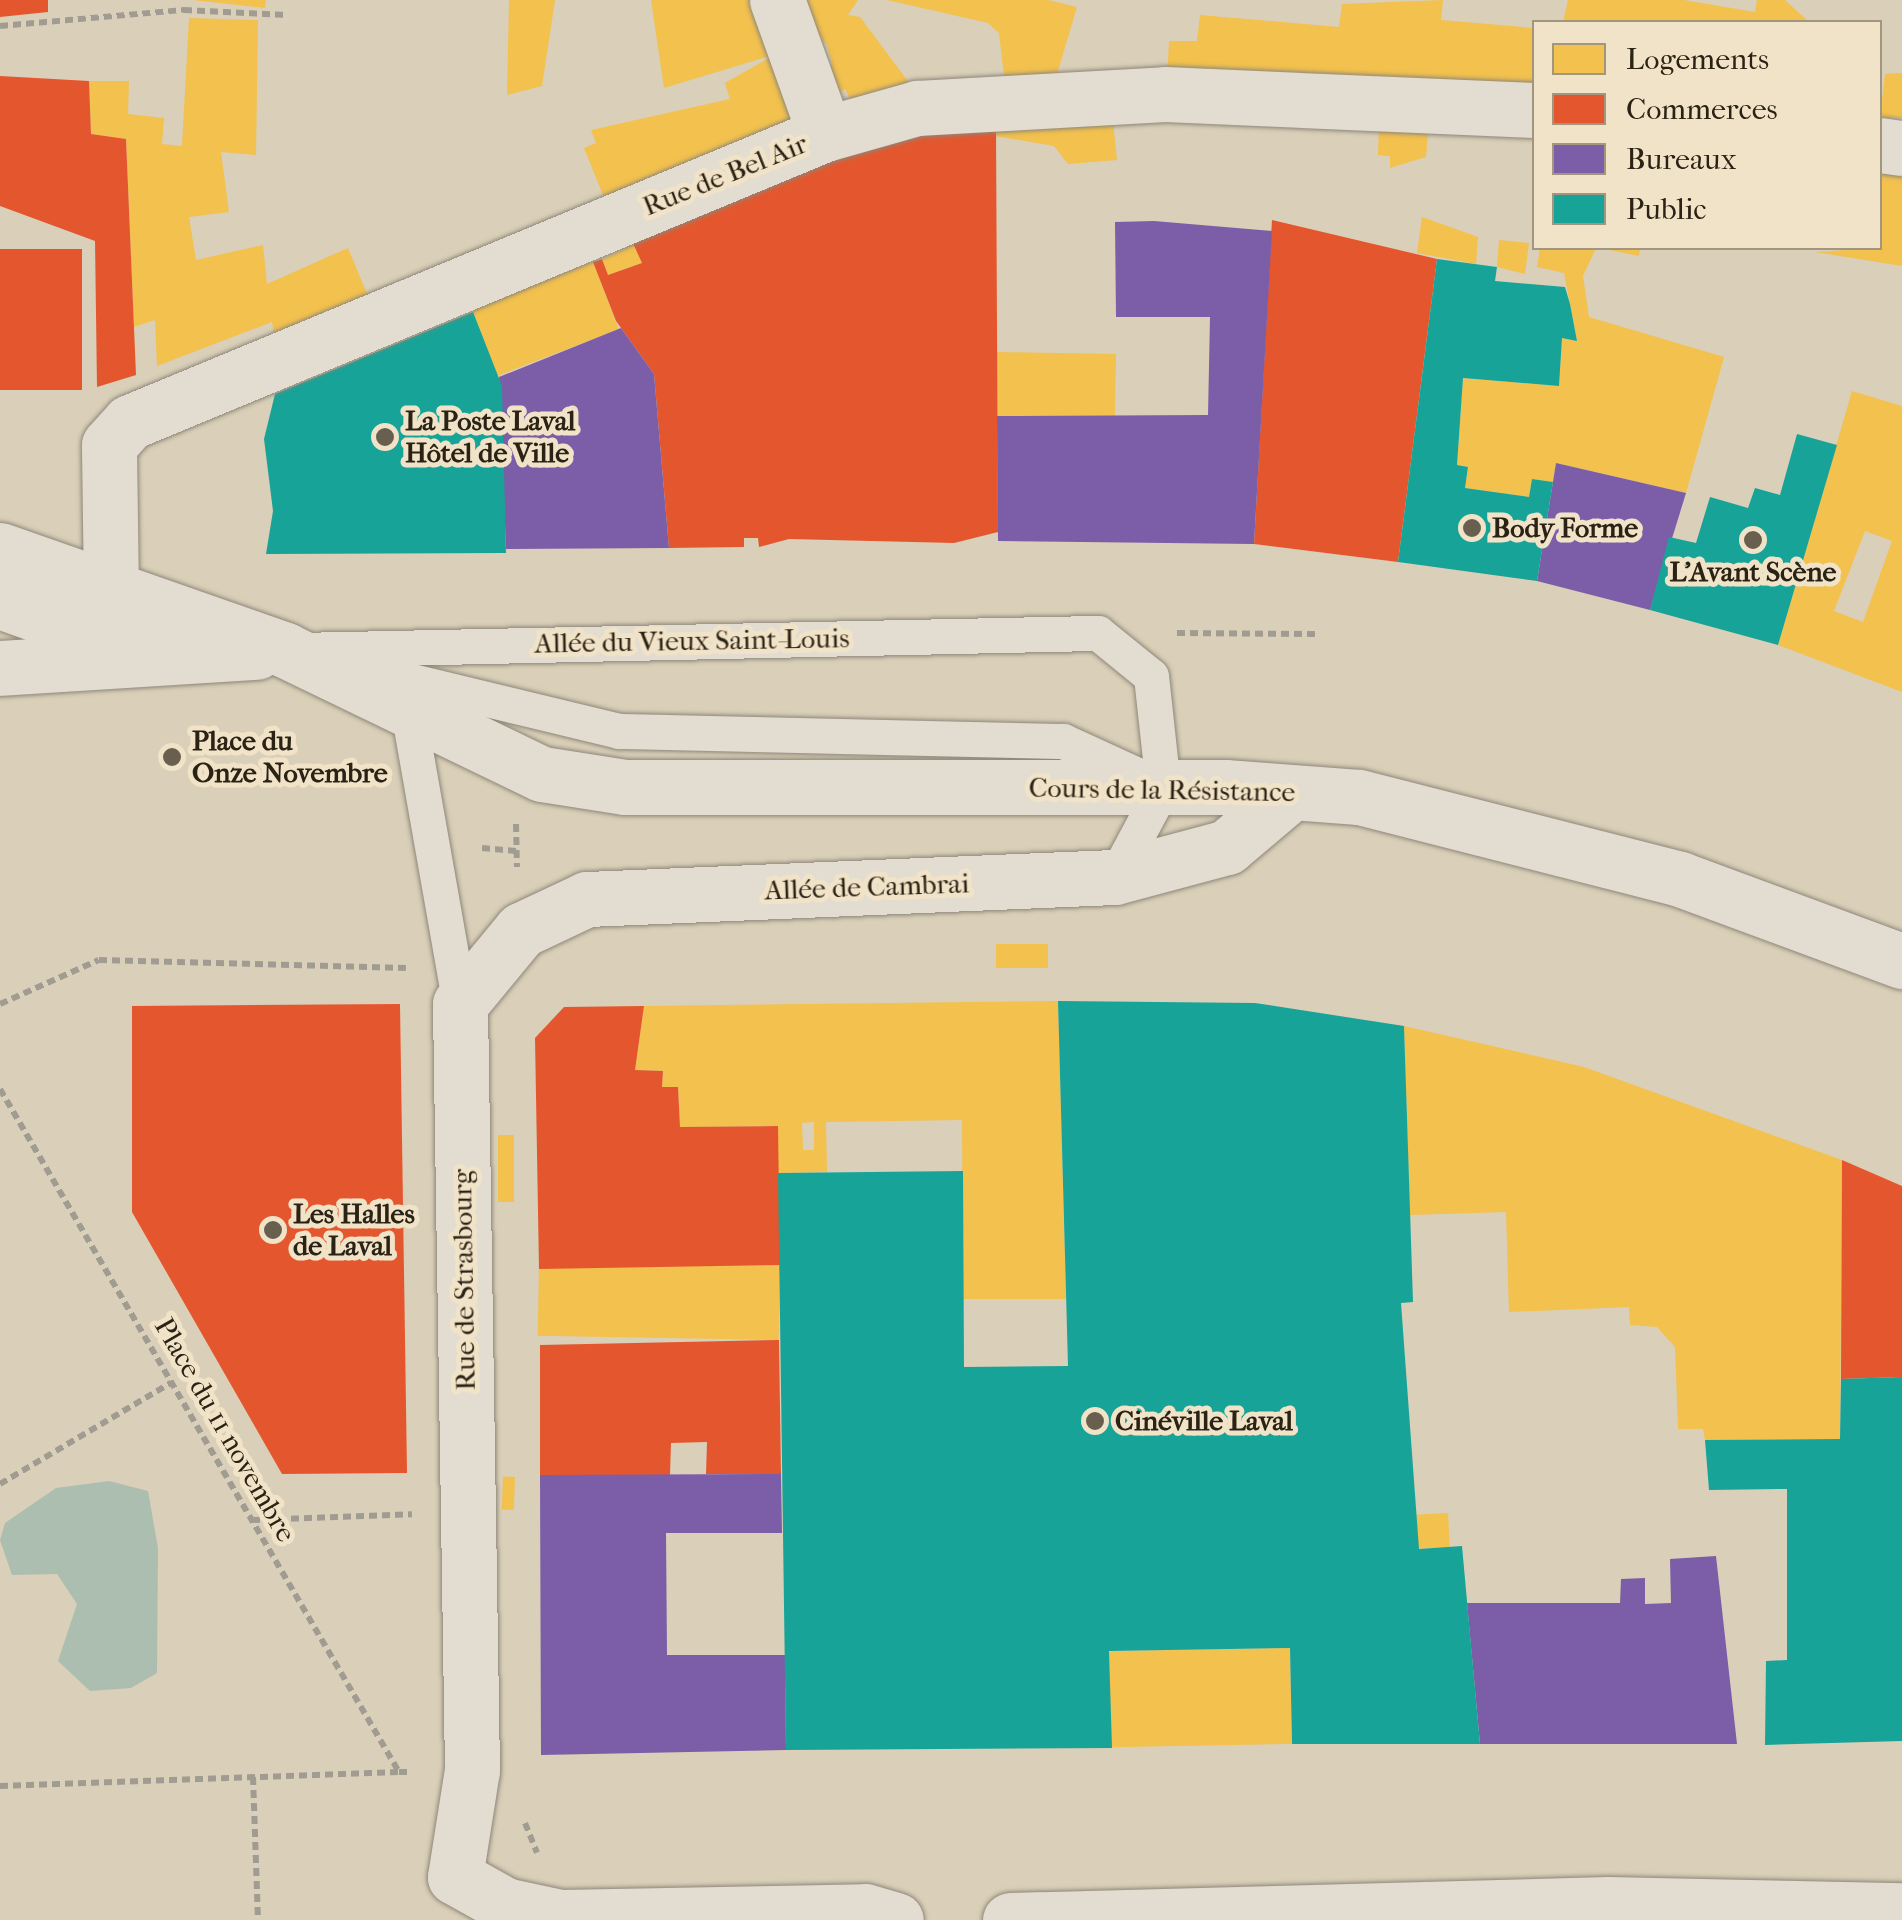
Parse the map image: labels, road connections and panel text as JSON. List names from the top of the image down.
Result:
{
  "streets": {
    "street": [
      "Rue de Bel Air",
      "Cours de la Résistance",
      "Allée de Cambrai",
      "Rue de Strasbourg"
    ],
    "lane": ["Allée du Vieux Saint-Louis"],
    "path": ["Place du 11 novembre"]
  },
  "crossings": [
    ["Rue de Bel Air", "Cours de la Résistance"],
    ["Allée du Vieux Saint-Louis", "Cours de la Résistance"],
    ["Cours de la Résistance", "Allée de Cambrai"],
    ["Cours de la Résistance", "Rue de Strasbourg"],
    ["Allée de Cambrai", "Rue de Strasbourg"]
  ],
  "places": [
    "La Poste Laval Hôtel de Ville",
    "Body Forme",
    "L'Avant Scène",
    "Place du Onze Novembre",
    "Les Halles de Laval",
    "Cinéville Laval"
  ],
  "legend": [
    "Logements",
    "Commerces",
    "Bureaux",
    "Public"
  ]
}
